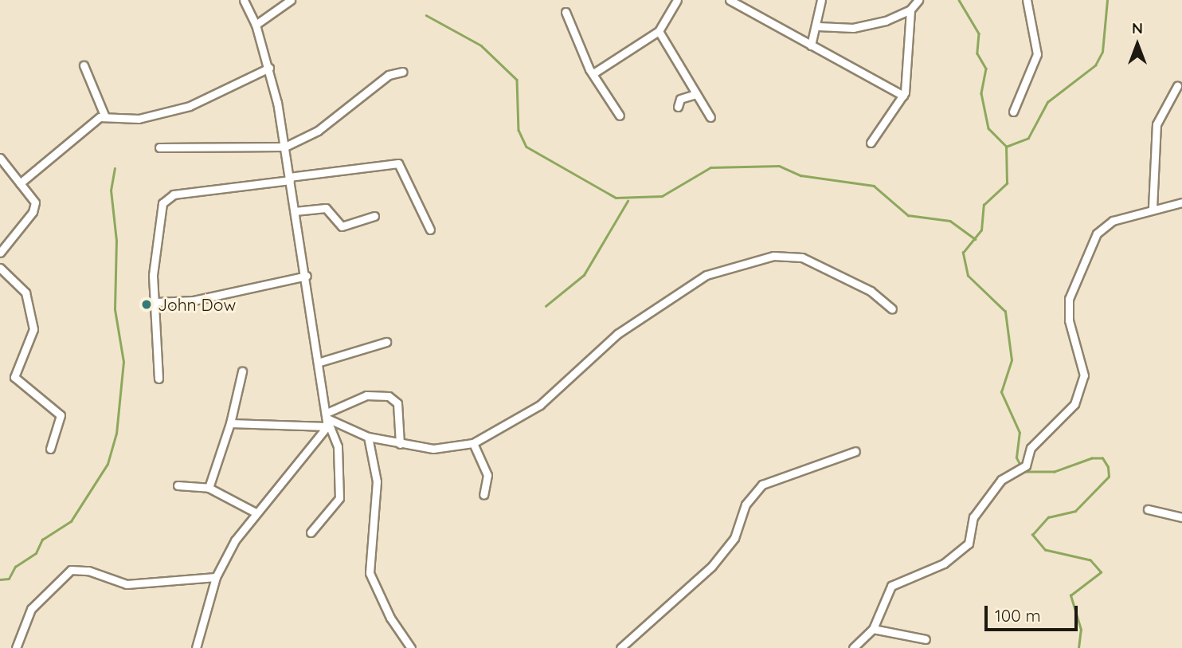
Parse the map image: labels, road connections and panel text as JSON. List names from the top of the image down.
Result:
{
  "places": ["John Dow"],
  "scale_bar": "100 m",
  "north": "top"
}
